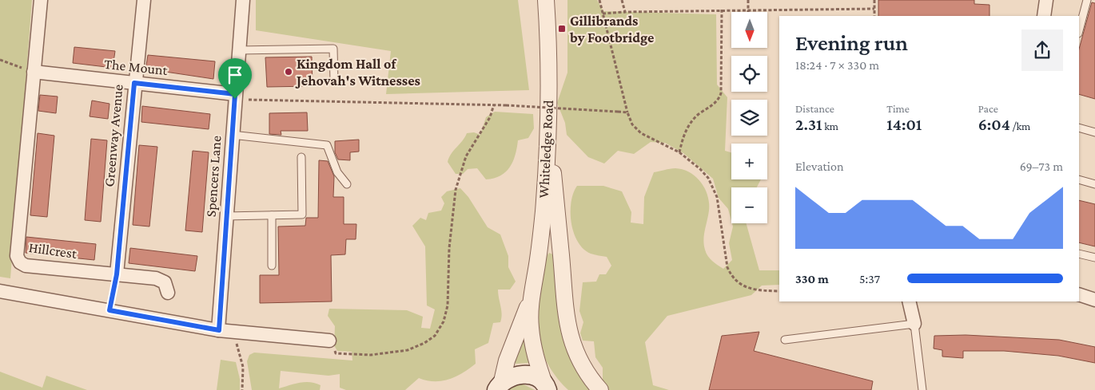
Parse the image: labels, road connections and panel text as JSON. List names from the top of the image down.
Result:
{
  "streets": {
    "street": [
      "The Mount",
      "Greenway Avenue",
      "Whiteledge Road",
      "Spencers Lane",
      "Hillcrest"
    ]
  },
  "crossings": [
    ["The Mount", "Greenway Avenue"],
    ["The Mount", "Spencers Lane"],
    ["The Mount", "Hillcrest"],
    ["Greenway Avenue", "Hillcrest"]
  ],
  "places": {
    "transit": ["Gillibrands by Footbridge"],
    "other": ["Kingdom Hall of Jehovah's Witnesses"]
  },
  "north": "bottom",
  "page": {
    "map_buttons": ["+", "−"],
    "heading": ["Evening run", "18:24 · 7 × 330 m"],
    "stats": [
      ["Distance", "2.31 km"],
      ["Time", "14:01"],
      ["Pace", "6:04 /km"]
    ],
    "chart": ["Elevation", "69–73 m"],
    "list": [
      {
        "name": "330 m",
        "note": "5:37"
      }
    ]
  }
}
